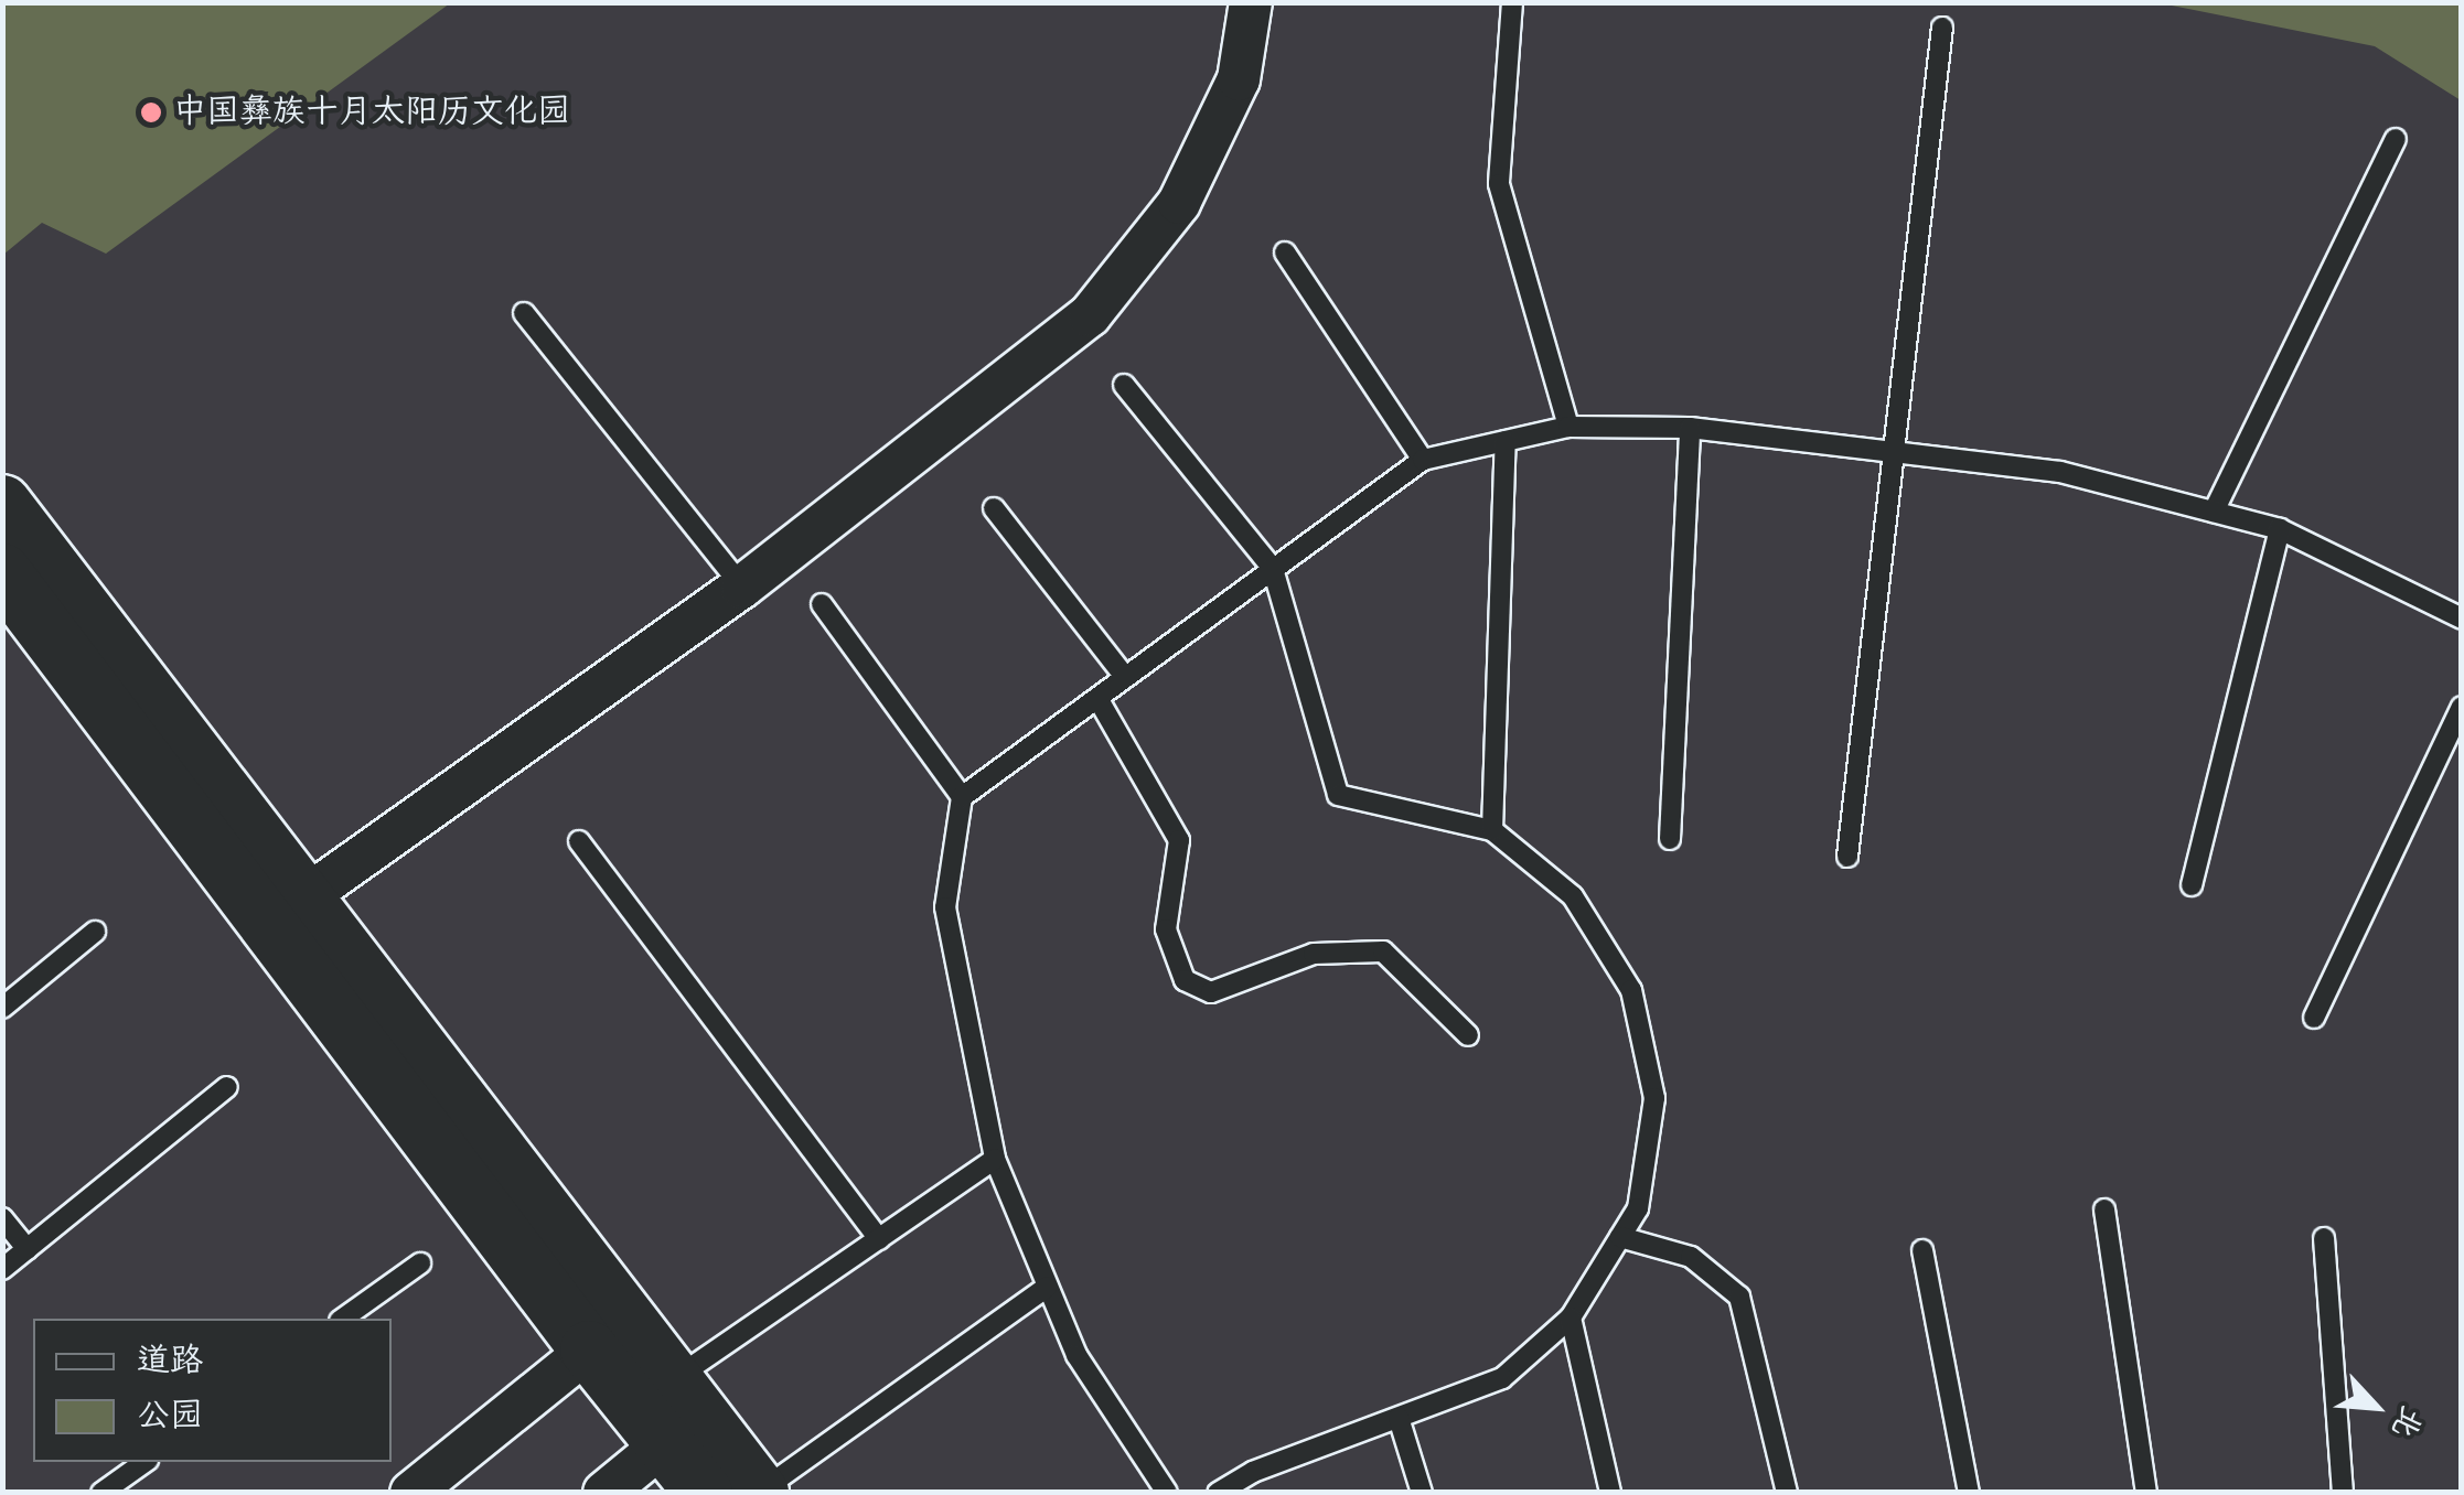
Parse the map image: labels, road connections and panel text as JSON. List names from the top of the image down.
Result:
{
  "places": ["中国彝族十月太阳历文化园"],
  "legend": ["道路", "公园"],
  "north": "bottom right"
}
